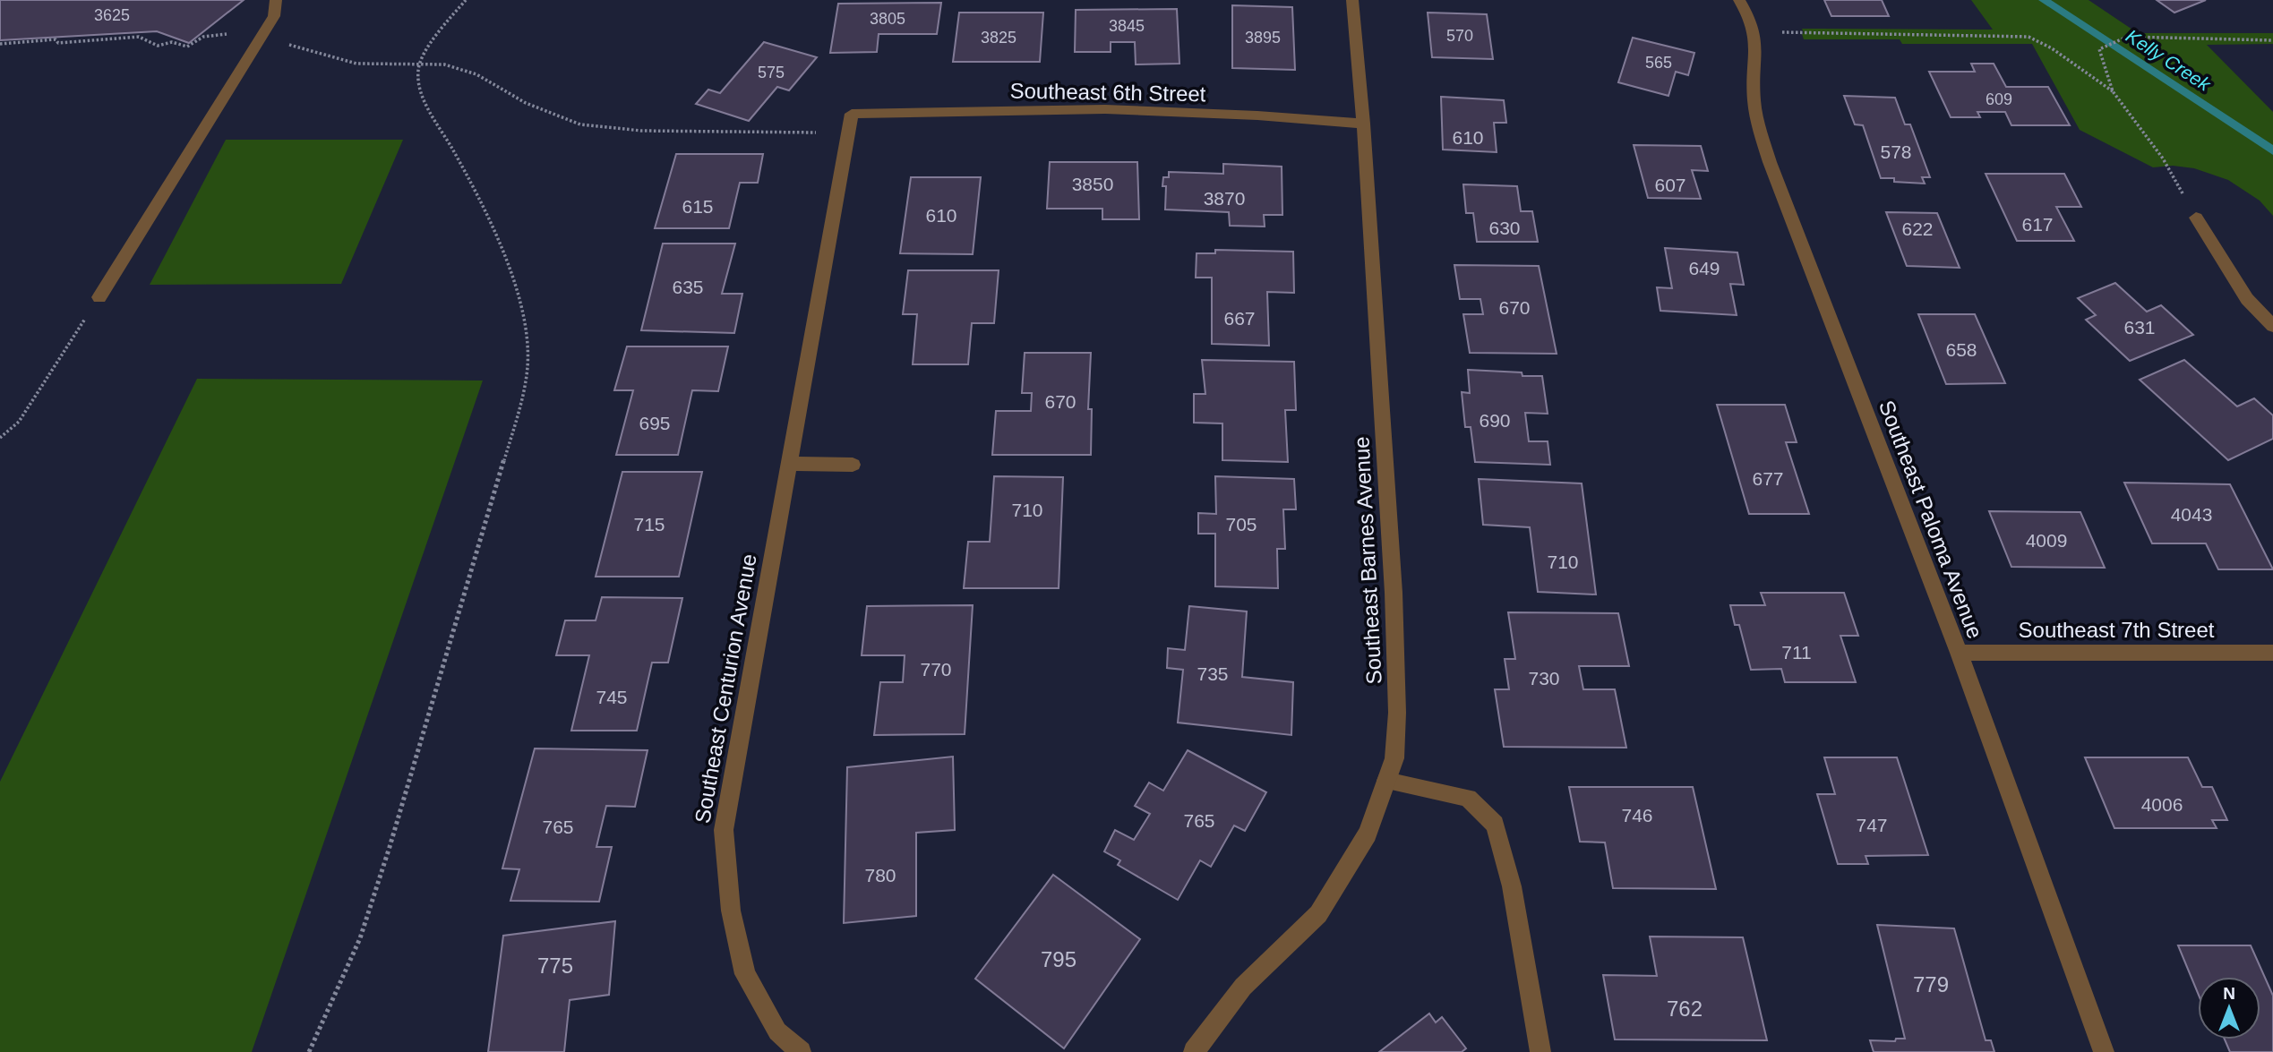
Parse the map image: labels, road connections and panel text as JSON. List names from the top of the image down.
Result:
{
  "streets": {
    "street": [
      "Southeast 6th Street",
      "Southeast Paloma Avenue",
      "Southeast Barnes Avenue",
      "Southeast 7th Street",
      "Southeast Centurion Avenue"
    ]
  },
  "crossings": [
    ["Southeast 6th Street", "Southeast Barnes Avenue"],
    ["Southeast 6th Street", "Southeast Centurion Avenue"],
    ["Southeast Paloma Avenue", "Southeast 7th Street"]
  ],
  "water": ["Kelly Creek"],
  "house_numbers": [
    "3625",
    "3805",
    "3845",
    "570",
    "3825",
    "3895",
    "565",
    "575",
    "609",
    "610",
    "578",
    "3850",
    "607",
    "3870",
    "615",
    "610",
    "617",
    "630",
    "622",
    "649",
    "635",
    "670",
    "667",
    "631",
    "658",
    "670",
    "690",
    "695",
    "677",
    "710",
    "4043",
    "715",
    "705",
    "4009",
    "710",
    "711",
    "770",
    "735",
    "730",
    "745",
    "4006",
    "746",
    "765",
    "747",
    "765",
    "780",
    "795",
    "775",
    "779",
    "762"
  ],
  "north": "top"
}
